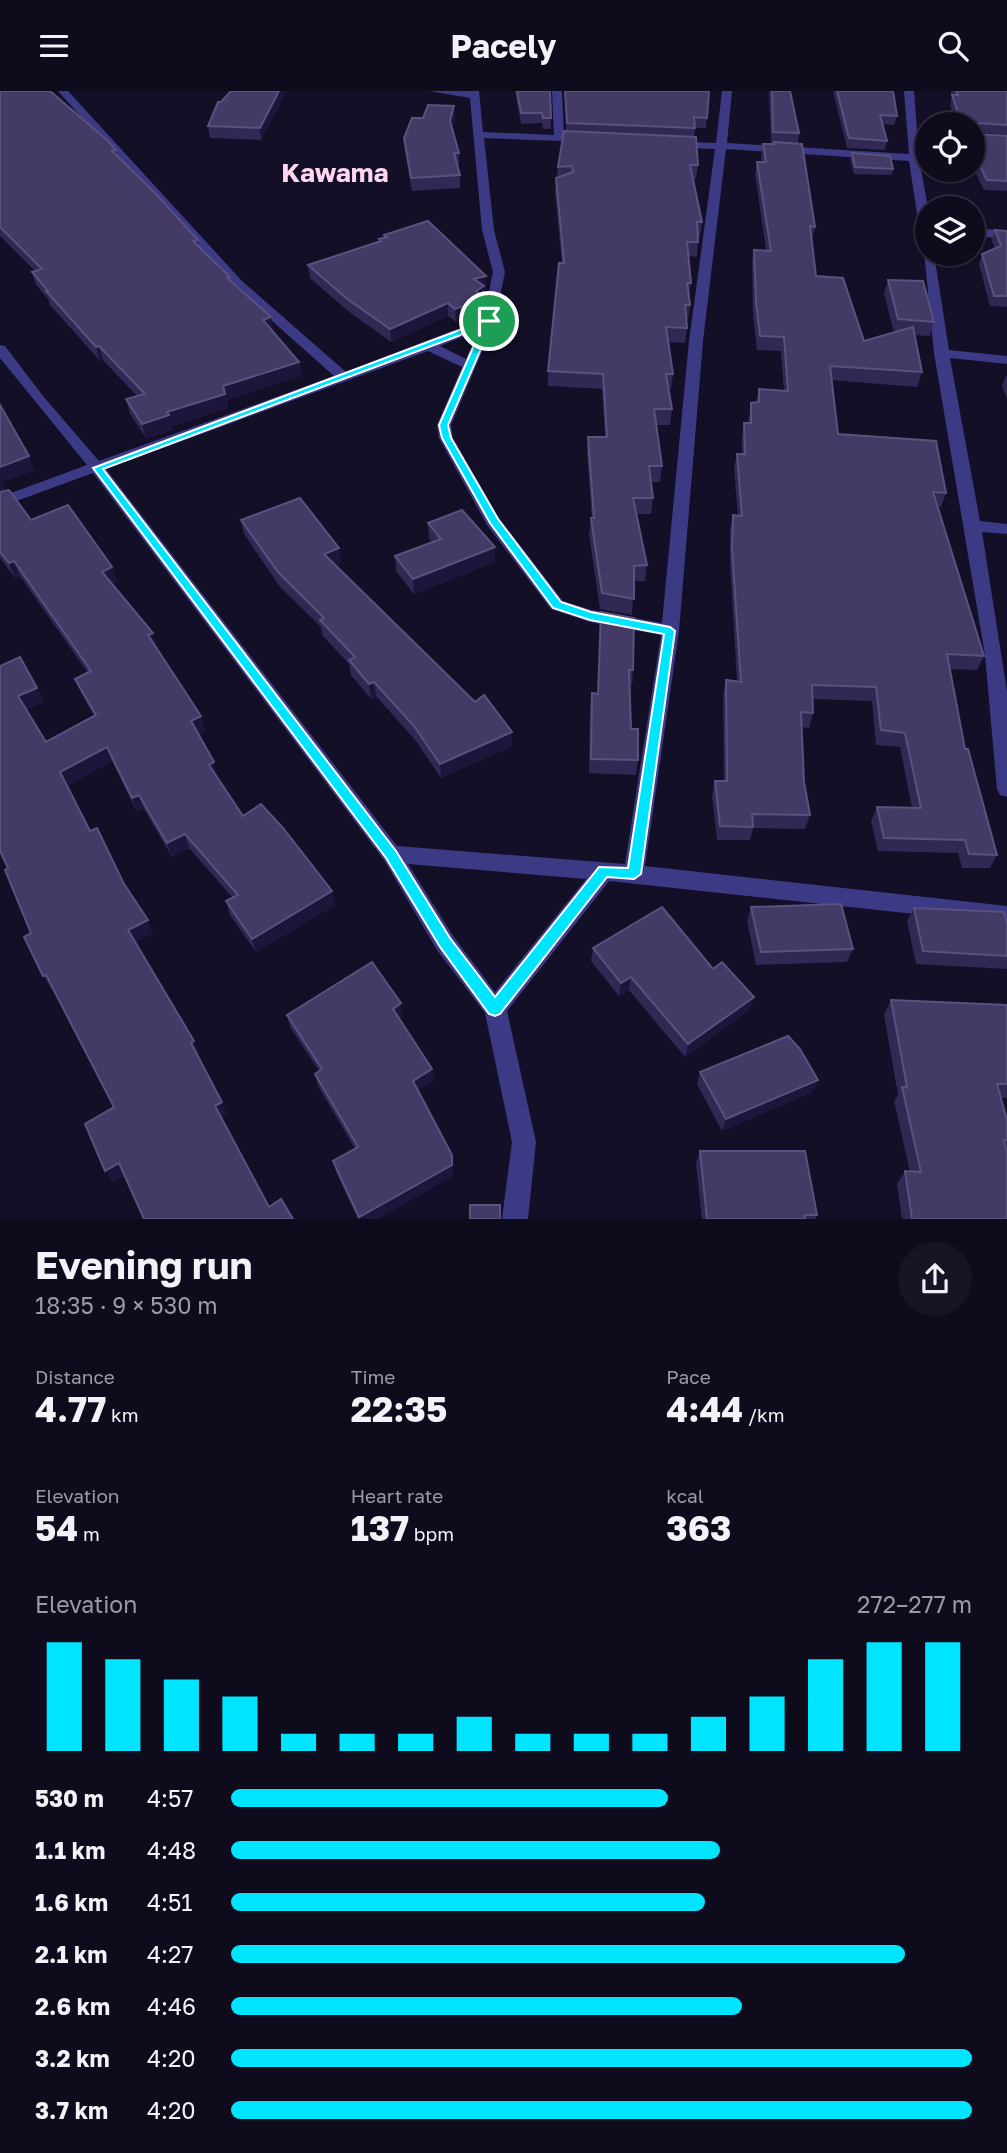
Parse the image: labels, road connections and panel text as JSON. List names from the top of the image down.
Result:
{
  "districts": ["Kawama"],
  "page": {
    "header": "Pacely",
    "heading": ["Evening run", "18:35 · 9 × 530 m"],
    "stats": [
      ["Distance", "4.77 km"],
      ["Time", "22:35"],
      ["Pace", "4:44 /km"],
      ["Elevation", "54 m"],
      ["Heart rate", "137 bpm"],
      ["kcal", "363"]
    ],
    "chart": ["Elevation", "272–277 m"],
    "list": [
      {
        "name": "530 m",
        "note": "4:57"
      },
      {
        "name": "1.1 km",
        "note": "4:48"
      },
      {
        "name": "1.6 km",
        "note": "4:51"
      },
      {
        "name": "2.1 km",
        "note": "4:27"
      },
      {
        "name": "2.6 km",
        "note": "4:46"
      },
      {
        "name": "3.2 km",
        "note": "4:20"
      },
      {
        "name": "3.7 km",
        "note": "4:20"
      }
    ]
  }
}
